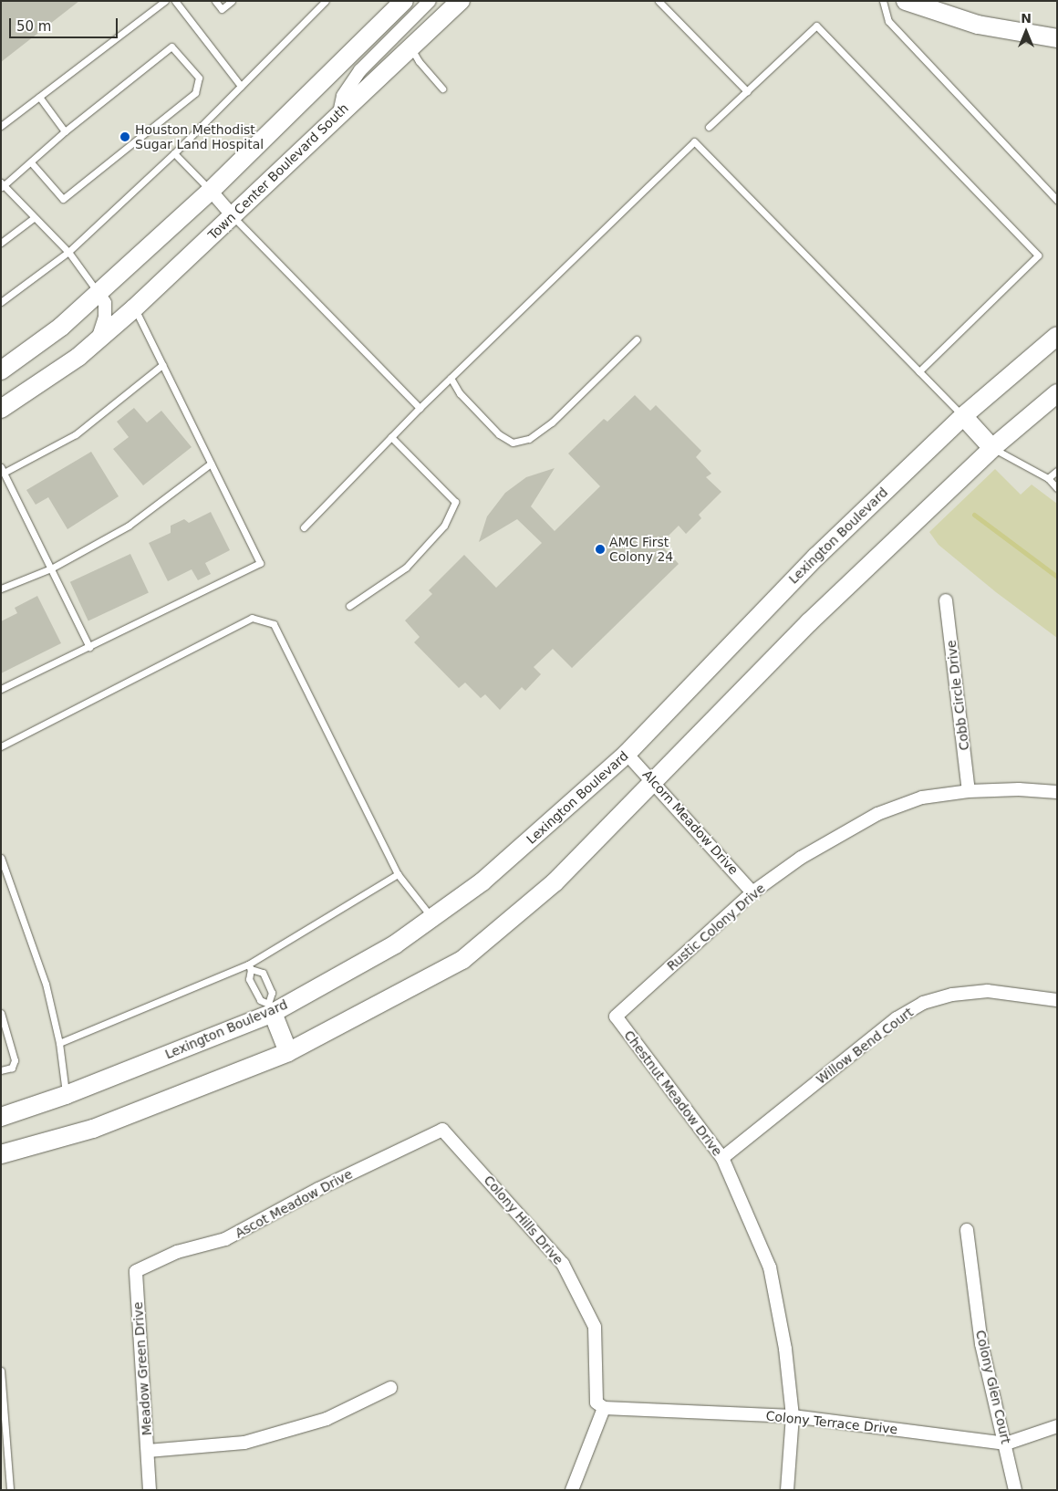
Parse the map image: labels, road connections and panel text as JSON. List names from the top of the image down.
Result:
{
  "streets": {
    "main road": ["Town Center Boulevard South", "Lexington Boulevard"],
    "street": [
      "Cobb Circle Drive",
      "Alcorn Meadow Drive",
      "Rustic Colony Drive",
      "Willow Bend Court",
      "Chestnut Meadow Drive",
      "Ascot Meadow Drive",
      "Colony Hills Drive",
      "Meadow Green Drive",
      "Colony Glen Court",
      "Colony Terrace Drive"
    ]
  },
  "crossings": [
    ["Lexington Boulevard", "Alcorn Meadow Drive"],
    ["Cobb Circle Drive", "Rustic Colony Drive"],
    ["Alcorn Meadow Drive", "Rustic Colony Drive"],
    ["Rustic Colony Drive", "Chestnut Meadow Drive"],
    ["Willow Bend Court", "Chestnut Meadow Drive"],
    ["Chestnut Meadow Drive", "Colony Terrace Drive"],
    ["Ascot Meadow Drive", "Colony Hills Drive"],
    ["Ascot Meadow Drive", "Meadow Green Drive"],
    ["Colony Hills Drive", "Colony Terrace Drive"],
    ["Colony Glen Court", "Colony Terrace Drive"]
  ],
  "places": ["Houston Methodist Sugar Land Hospital", "AMC First Colony 24"],
  "scale_bar": "50 m",
  "north": "top"
}
